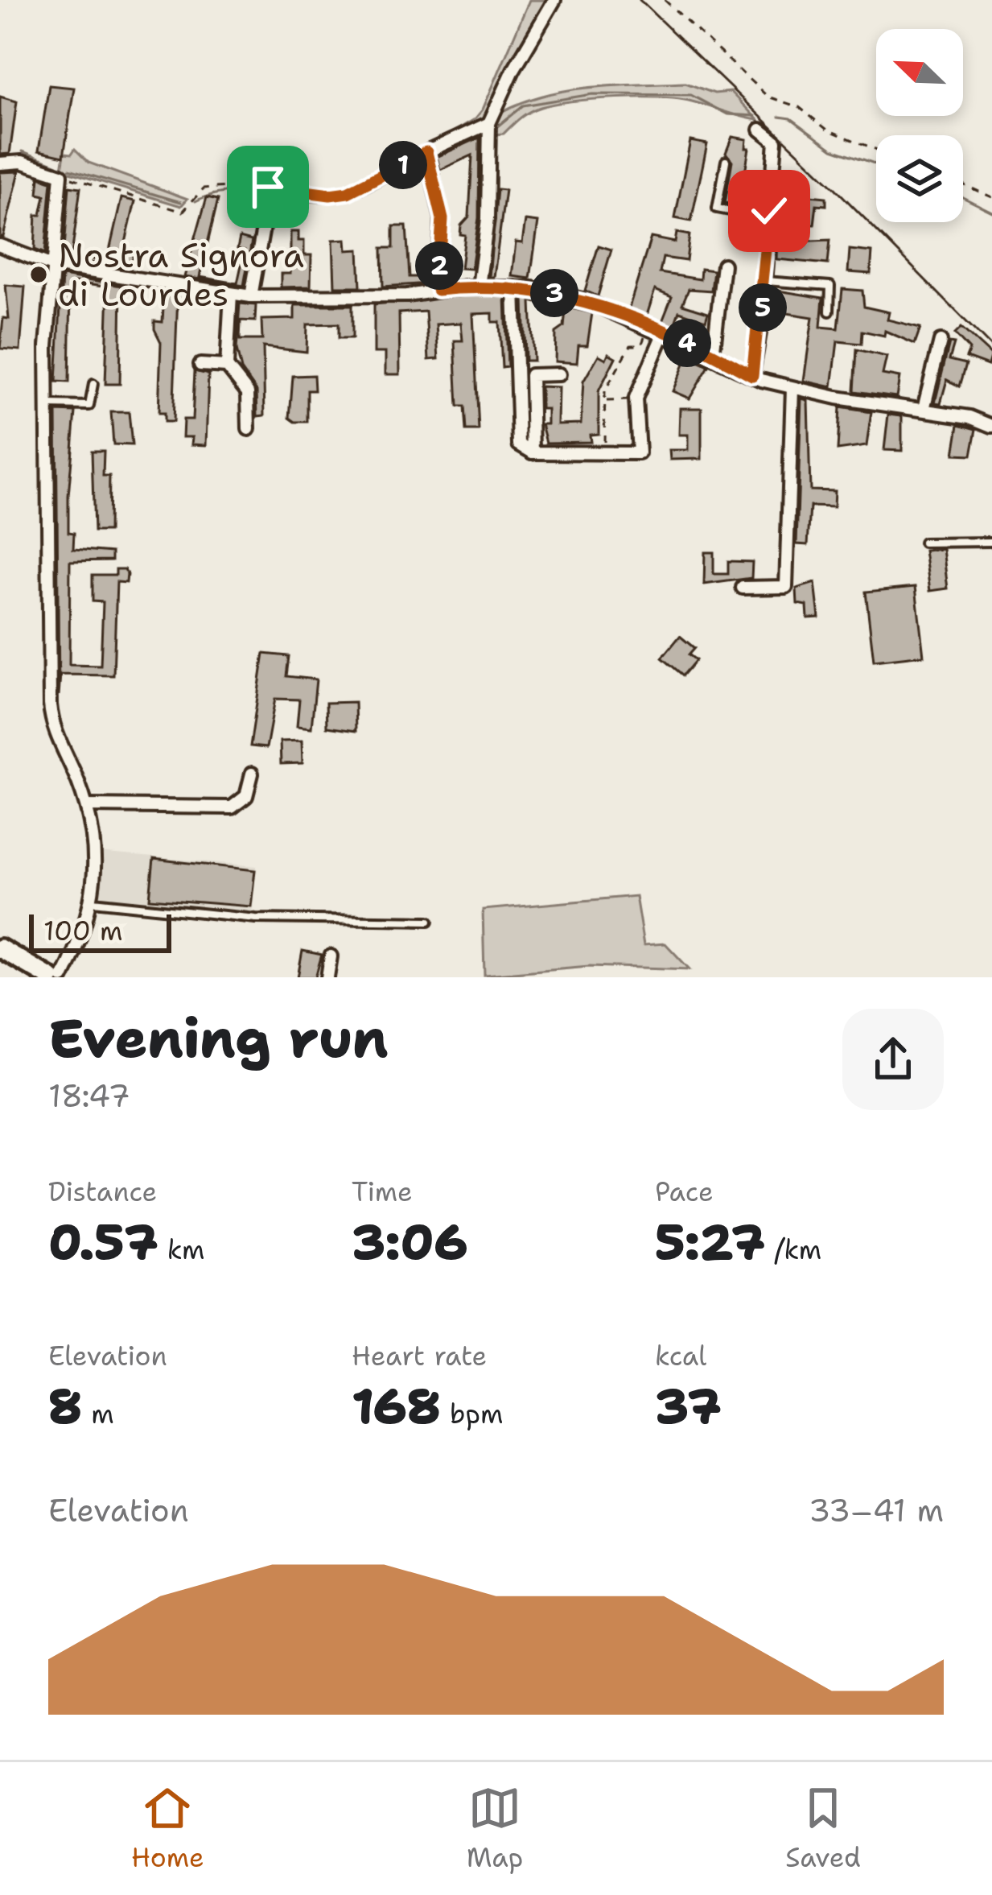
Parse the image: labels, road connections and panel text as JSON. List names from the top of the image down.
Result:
{
  "places": ["Nostra Signora di Lourdes"],
  "scale_bar": "100 m",
  "north": "top left",
  "page": {
    "pins": [
      "1",
      "2",
      "3",
      "5",
      "4"
    ],
    "scale": "100 m",
    "heading": ["Evening run", "18:47"],
    "stats": [
      ["Distance", "0.57 km"],
      ["Time", "3:06"],
      ["Pace", "5:27 /km"],
      ["Elevation", "8 m"],
      ["Heart rate", "168 bpm"],
      ["kcal", "37"]
    ],
    "chart": ["Elevation", "33–41 m"],
    "tabs": ["Home", "Map", "Saved"]
  }
}
